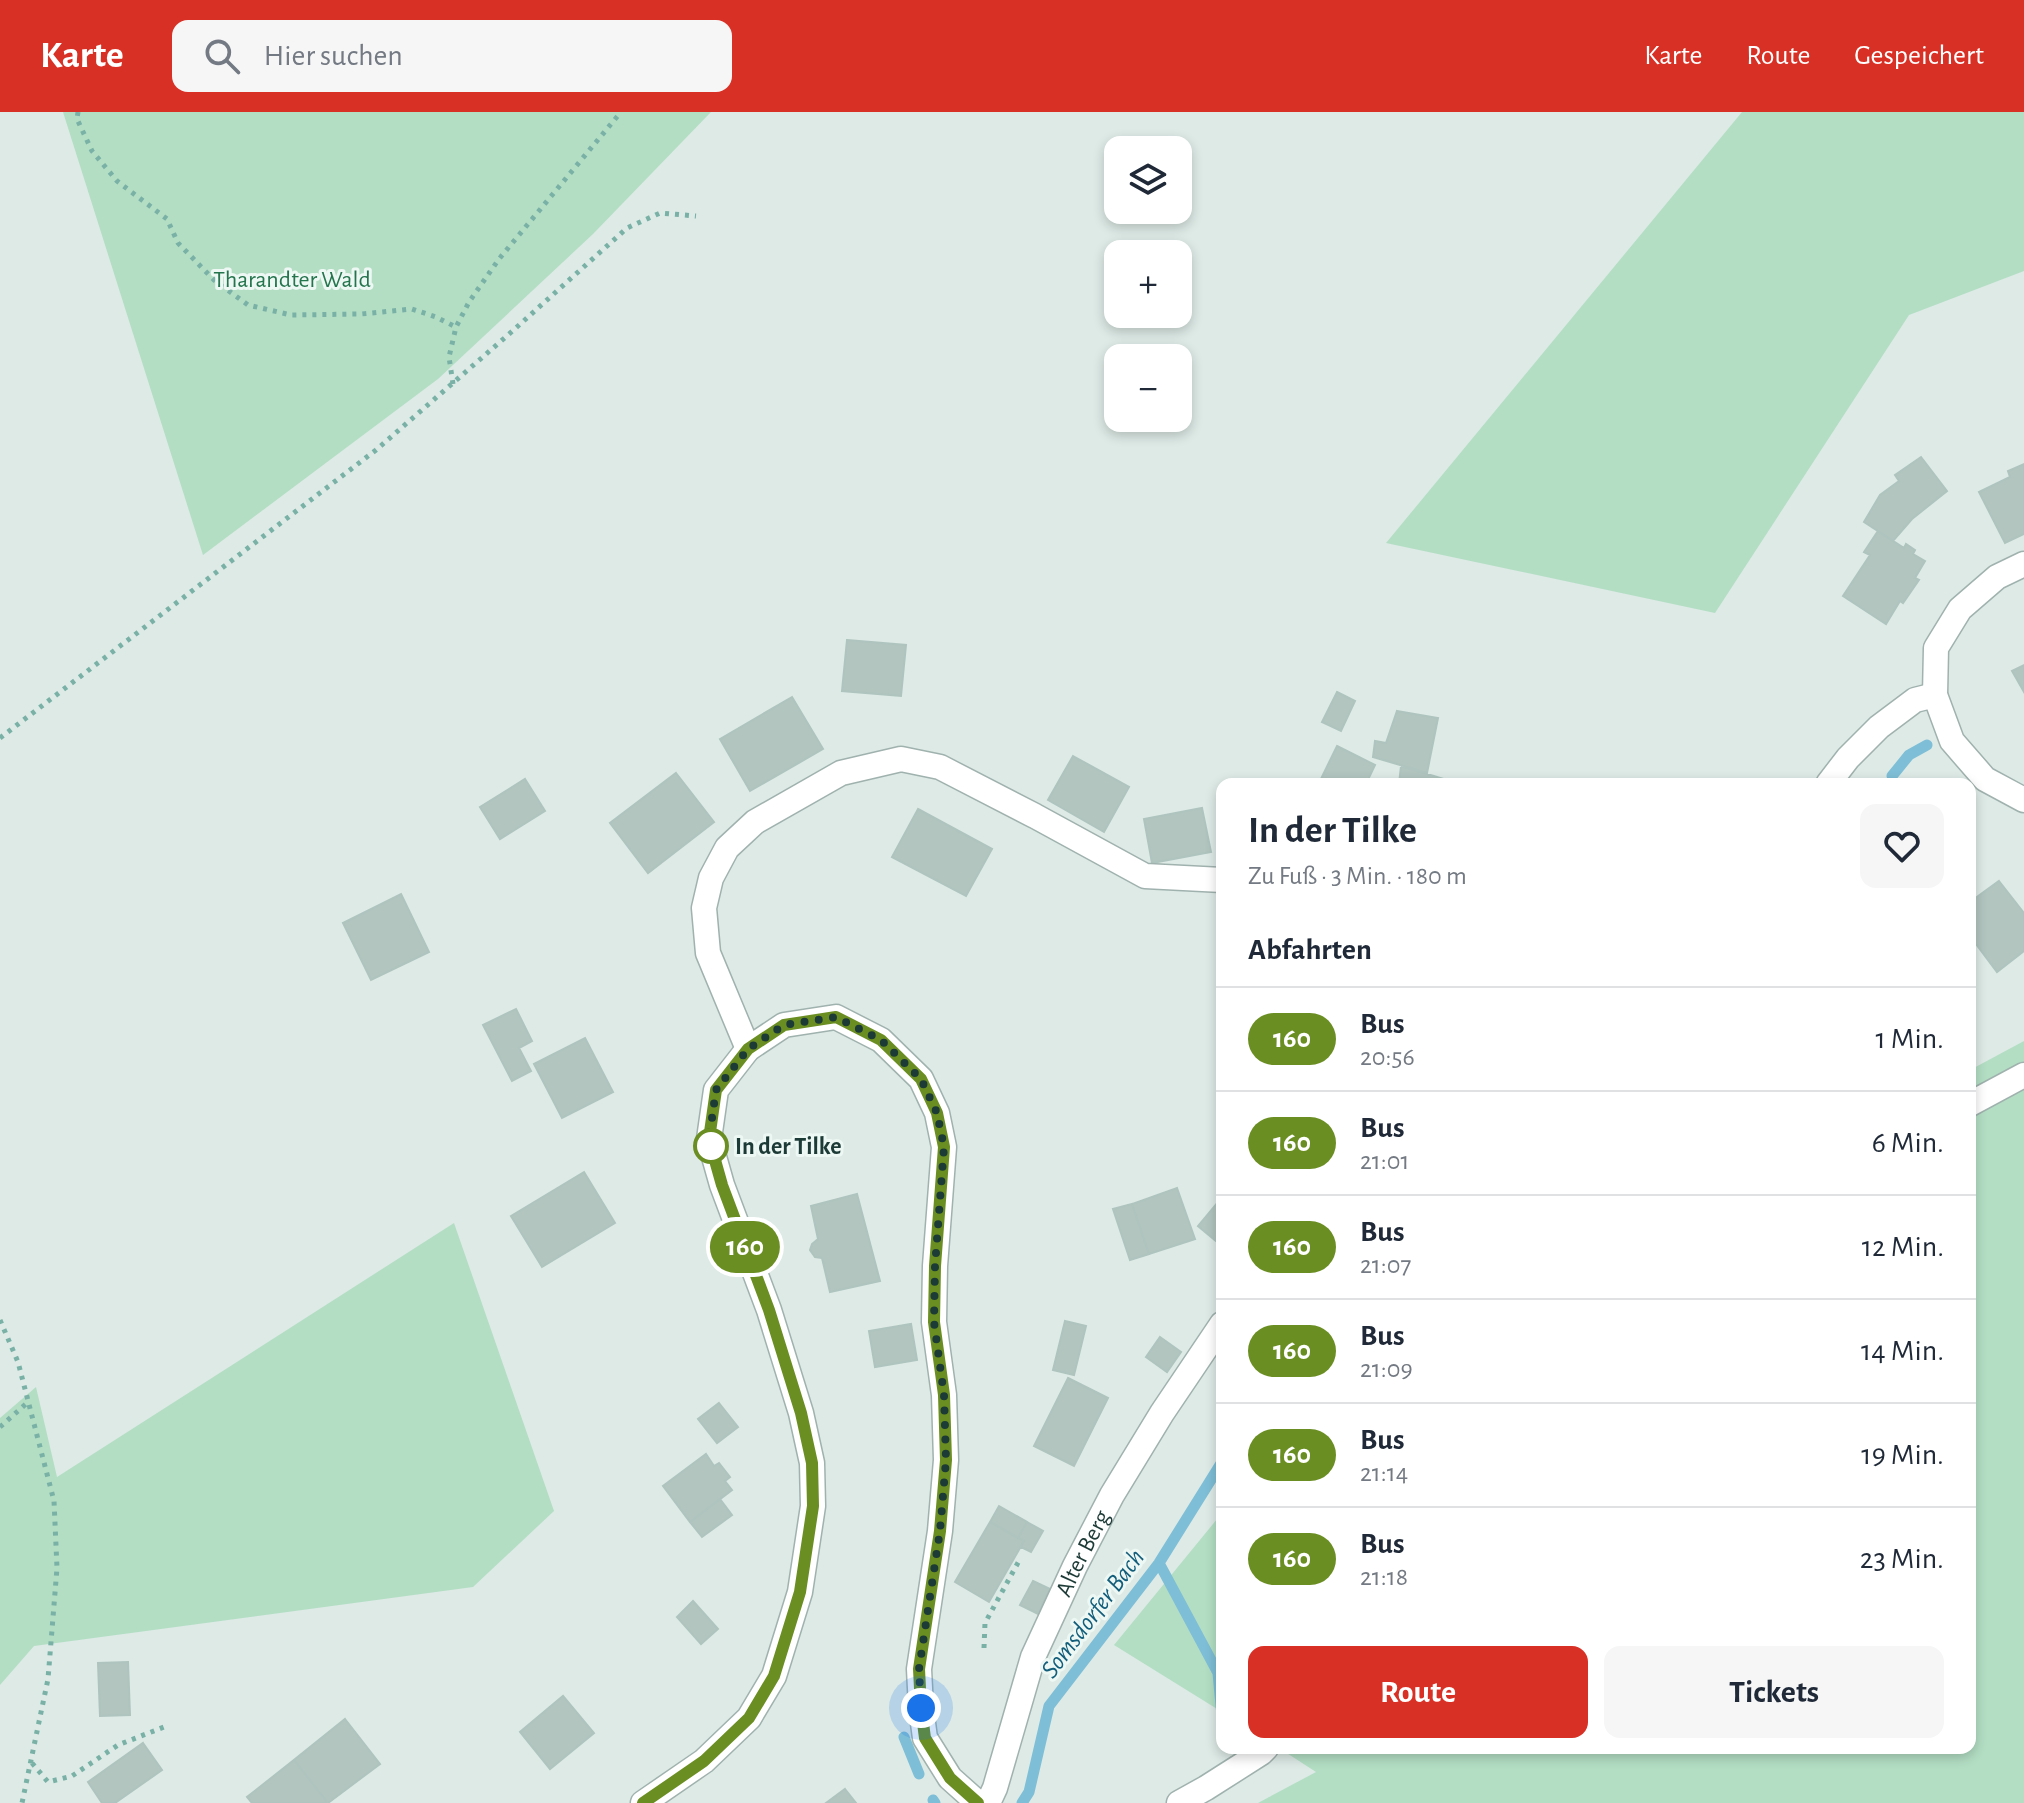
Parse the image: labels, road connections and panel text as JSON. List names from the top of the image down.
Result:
{
  "streets": {
    "street": ["Alter Berg"]
  },
  "water": ["Somsdorfer Bach"],
  "parks": ["Tharandter Wald"],
  "places": ["In der Tilke"],
  "lines": ["bus line 160"],
  "page": {
    "header": "Karte",
    "search": "Hier suchen",
    "nav": ["Karte", "Route", "Gespeichert"],
    "on_map": "160",
    "map_buttons": ["+", "−"],
    "heading": [
      ["In der Tilke", "Zu Fuß · 3 Min. · 180 m"],
      "Abfahrten"
    ],
    "list": [
      {
        "mark": "160",
        "name": "Bus",
        "note": "20:56",
        "value": "1 Min."
      },
      {
        "mark": "160",
        "name": "Bus",
        "note": "21:01",
        "value": "6 Min."
      },
      {
        "mark": "160",
        "name": "Bus",
        "note": "21:07",
        "value": "12 Min."
      },
      {
        "mark": "160",
        "name": "Bus",
        "note": "21:09",
        "value": "14 Min."
      },
      {
        "mark": "160",
        "name": "Bus",
        "note": "21:14",
        "value": "19 Min."
      },
      {
        "mark": "160",
        "name": "Bus",
        "note": "21:18",
        "value": "23 Min."
      }
    ],
    "buttons": ["Route", "Tickets"]
  }
}
